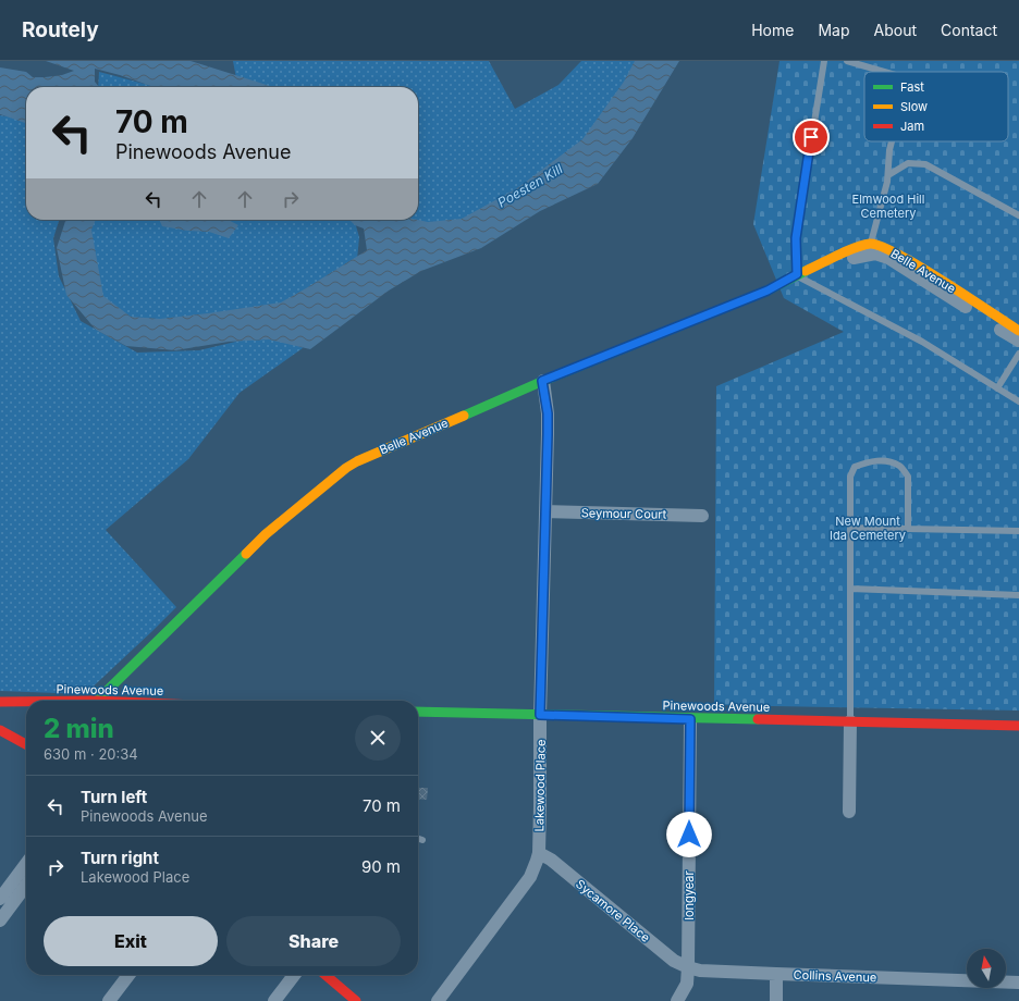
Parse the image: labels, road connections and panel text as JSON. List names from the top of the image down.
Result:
{
  "streets": {
    "street": [
      "Belle Avenue",
      "Seymour Court",
      "Pinewoods Avenue",
      "Lakewood Place",
      "longyear",
      "Sycamore Place",
      "Collins Avenue"
    ]
  },
  "crossings": [
    ["Belle Avenue", "Lakewood Place"],
    ["Seymour Court", "Lakewood Place"],
    ["Pinewoods Avenue", "Lakewood Place"],
    ["Pinewoods Avenue", "longyear"],
    ["Lakewood Place", "Sycamore Place"],
    ["longyear", "Sycamore Place"],
    ["longyear", "Collins Avenue"],
    ["Sycamore Place", "Collins Avenue"]
  ],
  "water": ["Poesten Kill"],
  "parks": ["Elmwood Hill Cemetery", "New Mount Ida Cemetery"],
  "legend": ["Fast", "Slow", "Jam"],
  "north": "top",
  "page": {
    "header": "Routely",
    "nav": [
      "Home",
      "Map",
      "About",
      "Contact"
    ],
    "turn": ["70 m", "Pinewoods Avenue"],
    "heading": ["2 min", "630 m · 20:34"],
    "list": [
      {
        "name": "Turn left",
        "note": "Pinewoods Avenue",
        "value": "70 m"
      },
      {
        "name": "Turn right",
        "note": "Lakewood Place",
        "value": "90 m"
      }
    ],
    "buttons": ["Exit", "Share"]
  }
}
